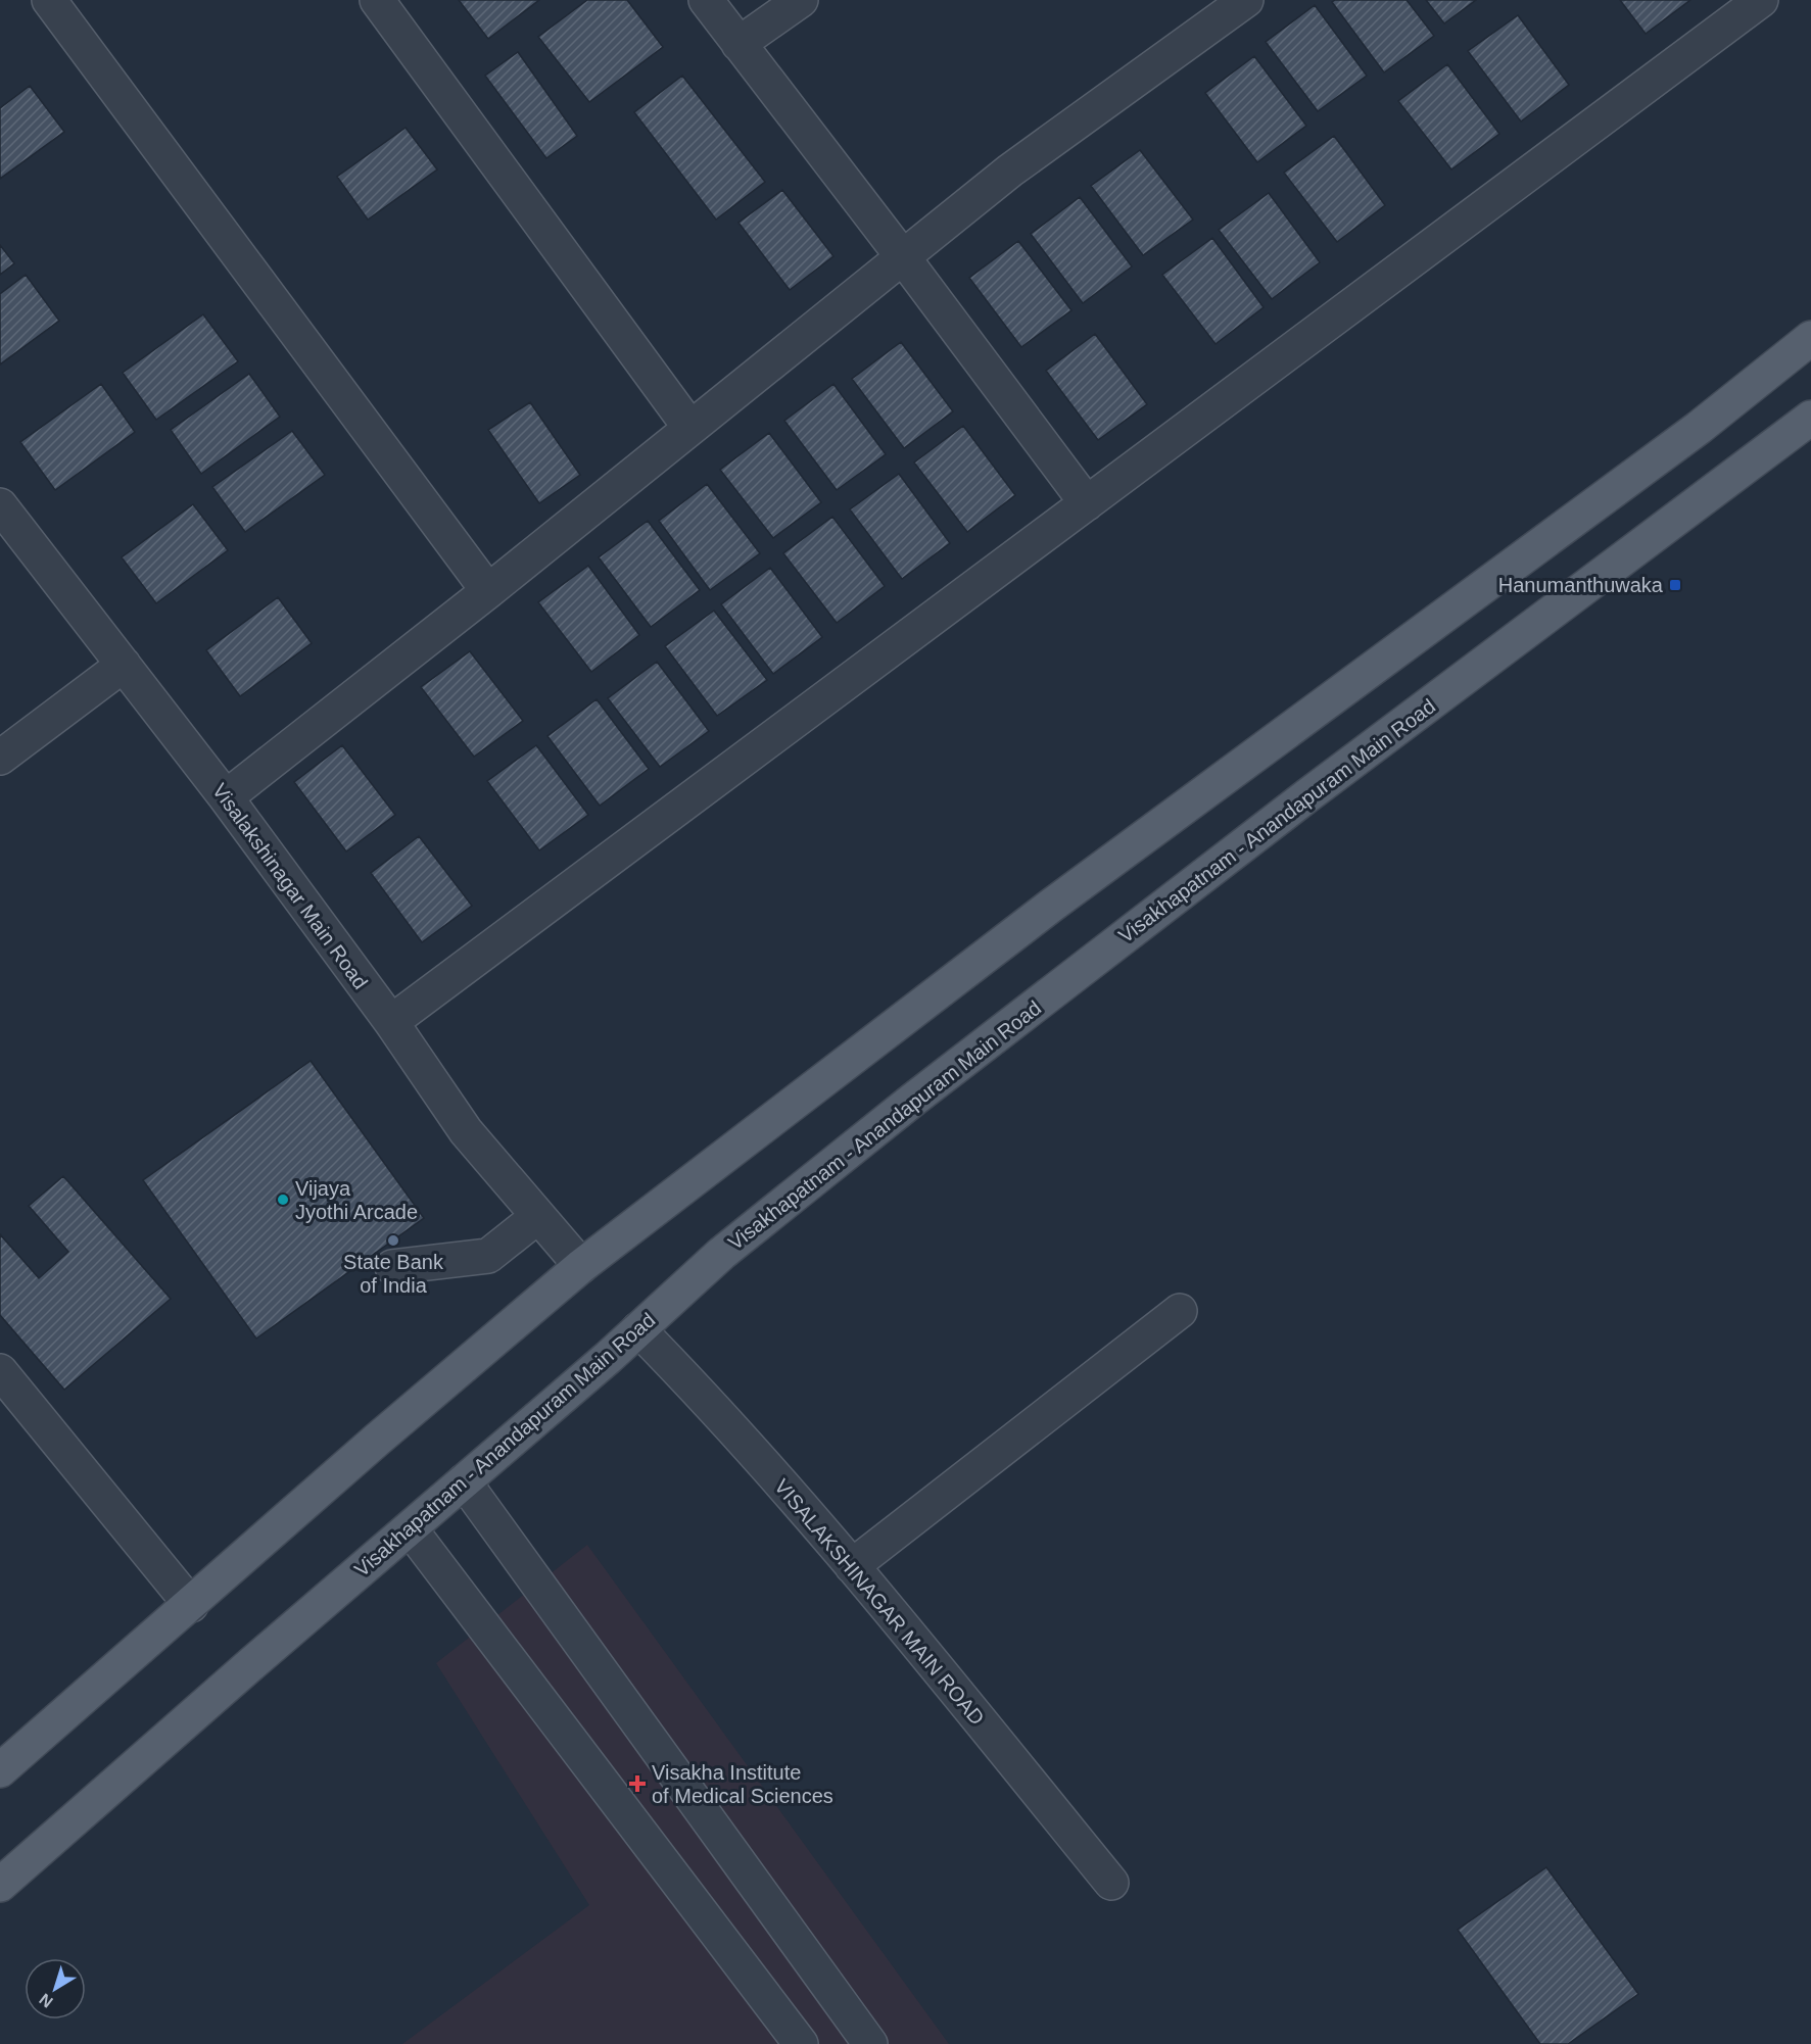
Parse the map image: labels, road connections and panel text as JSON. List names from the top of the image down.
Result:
{
  "streets": {
    "main road": ["Visakhapatnam - Anandapuram Main Road"],
    "street": ["Visalakshinagar Main Road", "VISALAKSHINAGAR MAIN ROAD"]
  },
  "crossings": [
    ["Visakhapatnam - Anandapuram Main Road", "VISALAKSHINAGAR MAIN ROAD"]
  ],
  "places": {
    "transit": ["Hanumanthuwaka"],
    "other": ["Vijaya Jyothi Arcade", "State Bank of India"],
    "health": ["Visakha Institute of Medical Sciences"]
  },
  "north": "bottom left"
}
